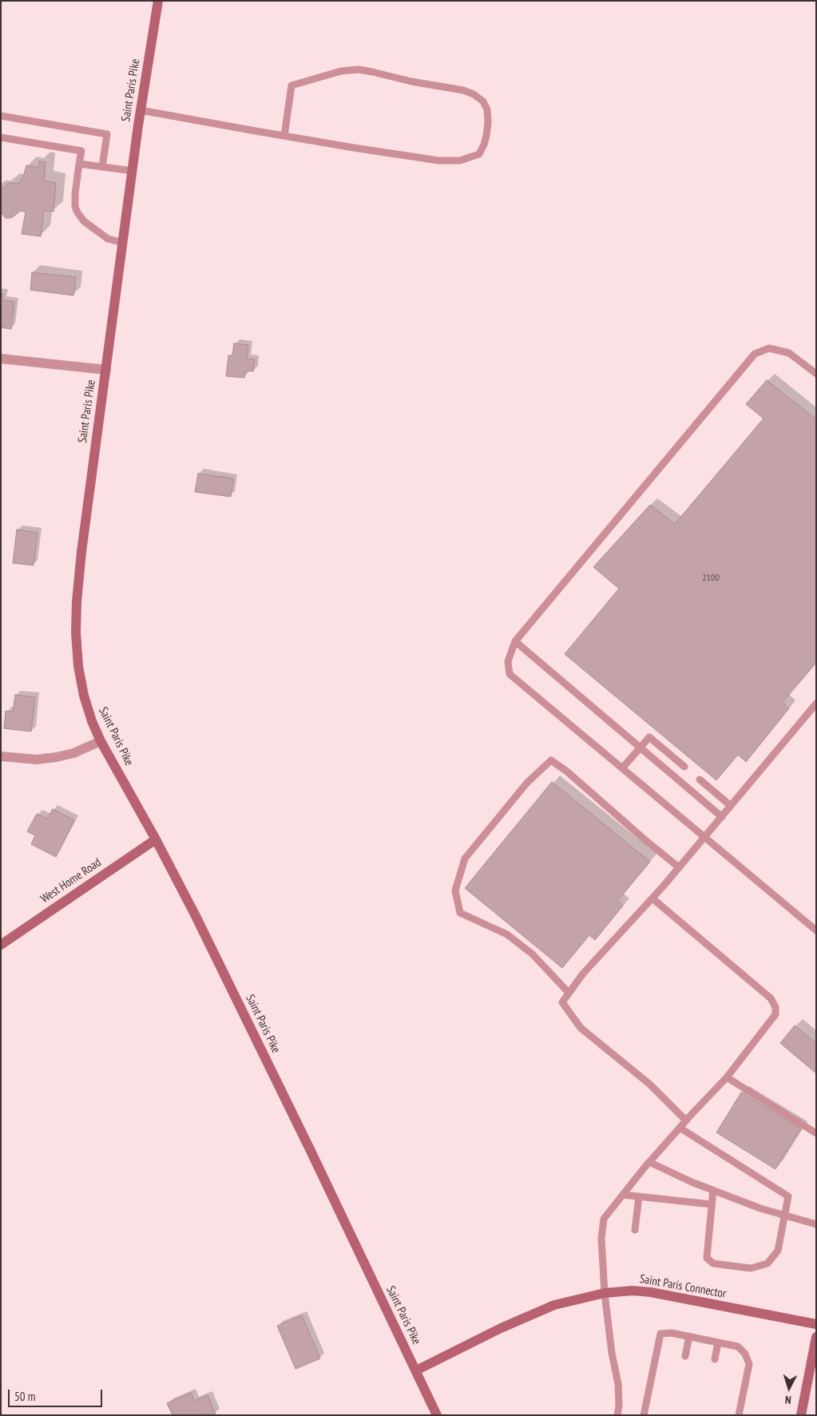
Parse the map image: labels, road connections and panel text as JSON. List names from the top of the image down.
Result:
{
  "streets": {
    "street": ["Saint Paris Pike", "West Home Road", "Saint Paris Connector"]
  },
  "crossings": [
    ["Saint Paris Pike", "West Home Road"],
    ["Saint Paris Pike", "Saint Paris Connector"]
  ],
  "house_numbers": ["2100"],
  "scale_bar": "50 m",
  "north": "bottom"
}
